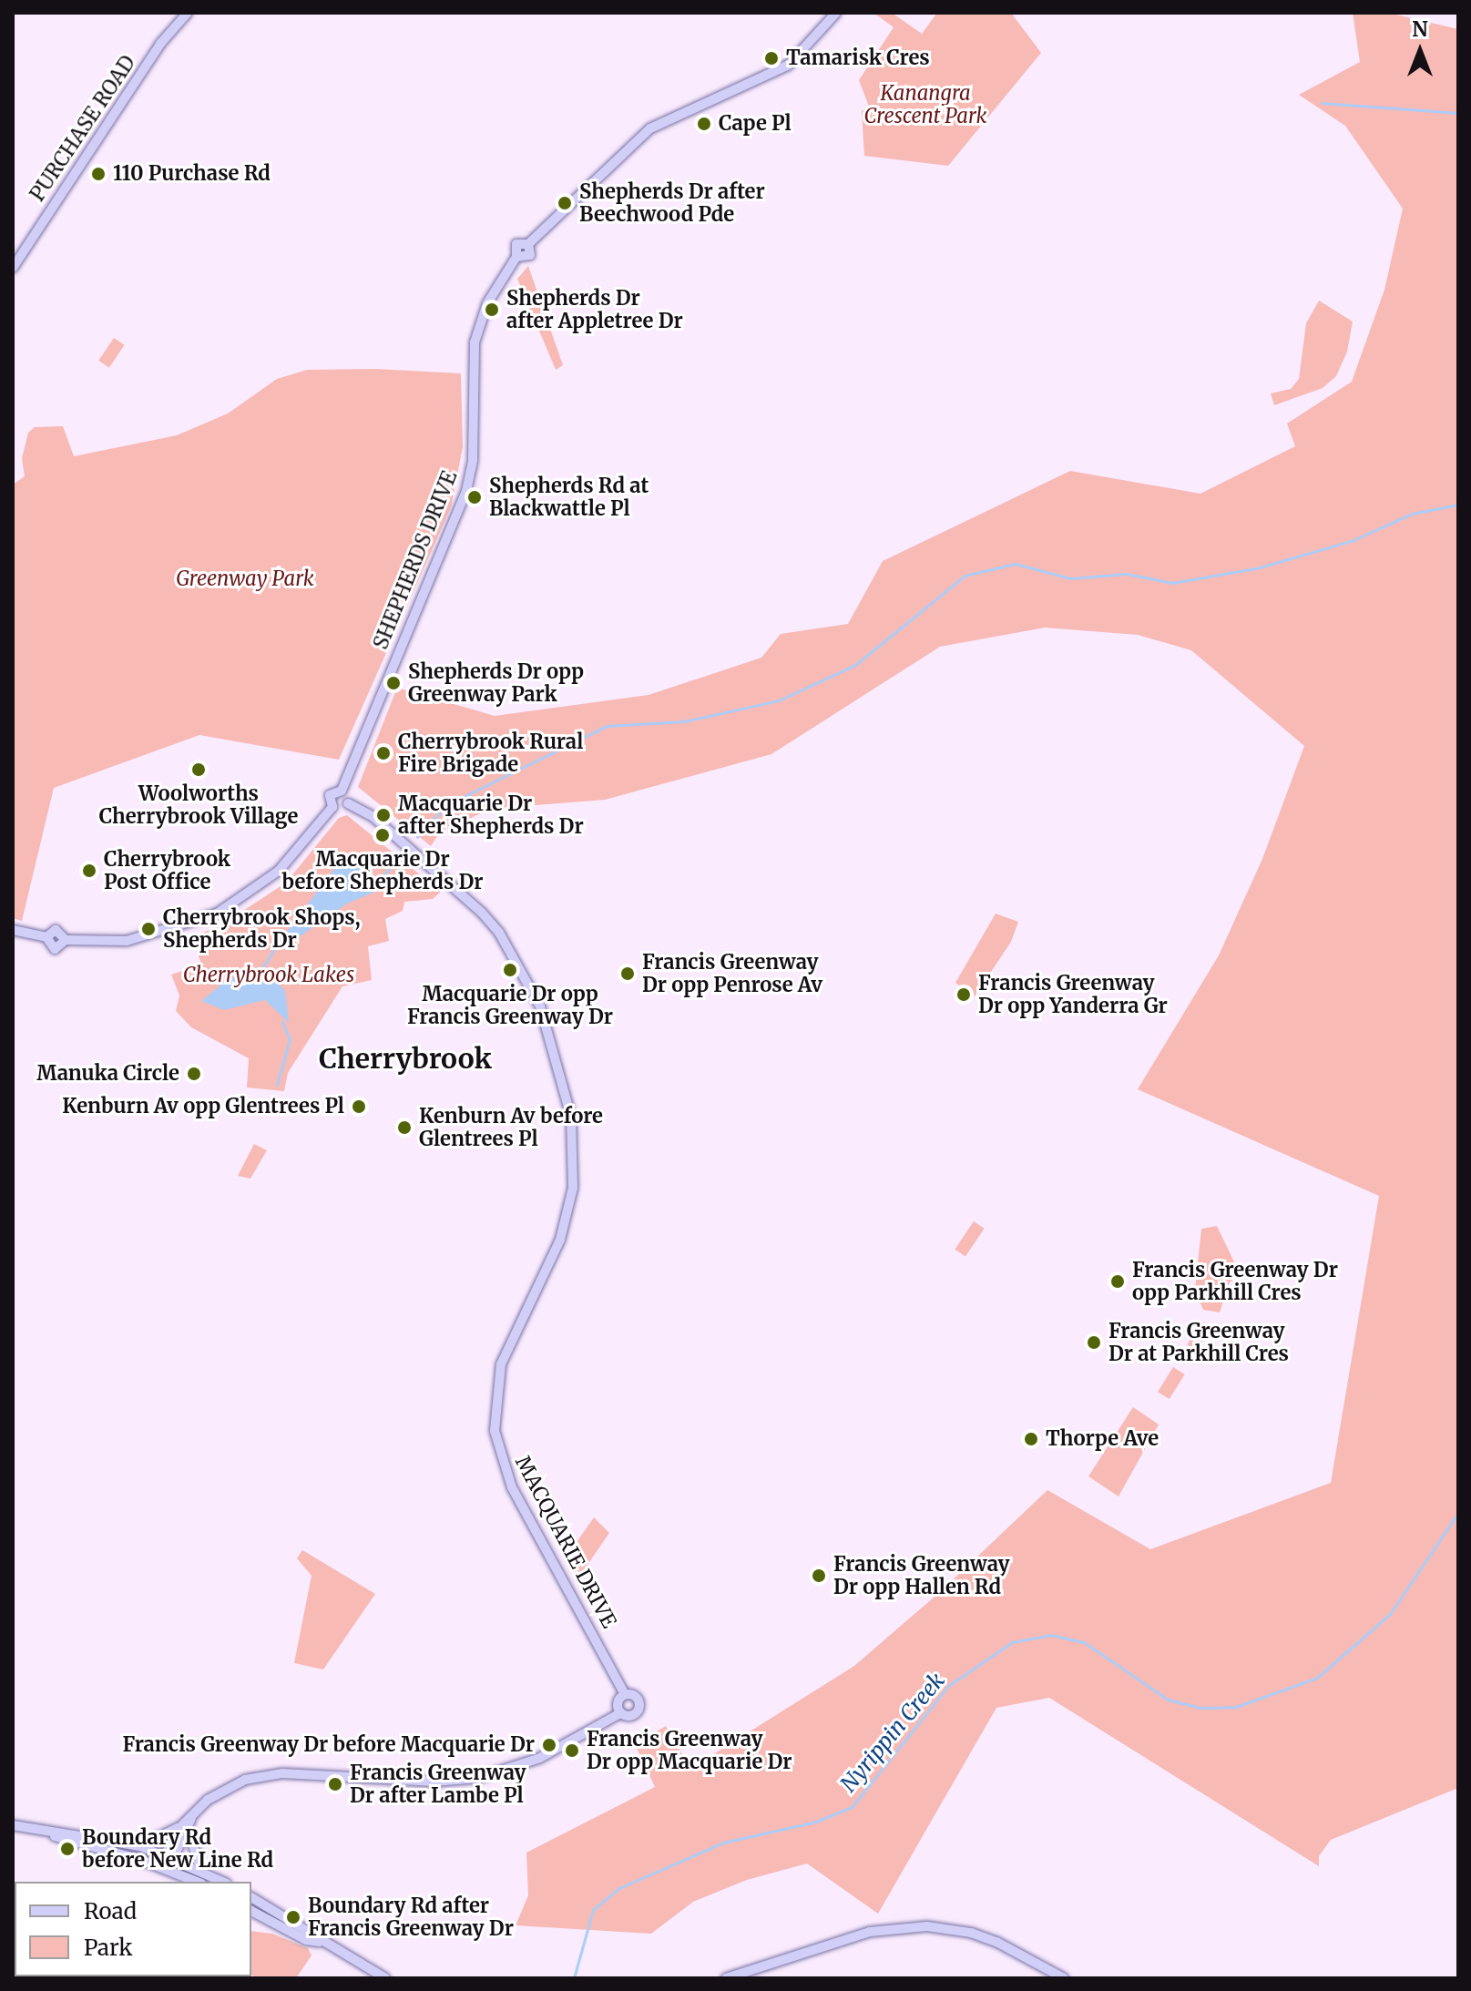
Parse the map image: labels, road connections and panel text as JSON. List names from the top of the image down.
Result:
{
  "streets": {
    "main road": ["PURCHASE ROAD", "SHEPHERDS DRIVE", "MACQUARIE DRIVE"]
  },
  "districts": ["Cherrybrook"],
  "water": ["Nyrippin Creek"],
  "parks": ["Kanangra Crescent Park", "Greenway Park", "Cherrybrook Lakes"],
  "places": [
    "Tamarisk Cres",
    "Cape Pl",
    "110 Purchase Rd",
    "Shepherds Dr after Beechwood Pde",
    "Shepherds Dr after Appletree Dr",
    "Shepherds Rd at Blackwattle Pl",
    "Shepherds Dr opp Greenway Park",
    "Cherrybrook Rural Fire Brigade",
    "Woolworths Cherrybrook Village",
    "Macquarie Dr after Shepherds Dr",
    "Macquarie Dr before Shepherds Dr",
    "Cherrybrook Post Office",
    "Cherrybrook Shops, Shepherds Dr",
    "Macquarie Dr opp Francis Greenway Dr",
    "Francis Greenway Dr opp Penrose Av",
    "Francis Greenway Dr opp Yanderra Gr",
    "Manuka Circle",
    "Kenburn Av opp Glentrees Pl",
    "Kenburn Av before Glentrees Pl",
    "Francis Greenway Dr opp Parkhill Cres",
    "Francis Greenway Dr at Parkhill Cres",
    "Thorpe Ave",
    "Francis Greenway Dr opp Hallen Rd",
    "Francis Greenway Dr before Macquarie Dr",
    "Francis Greenway Dr opp Macquarie Dr",
    "Francis Greenway Dr after Lambe Pl",
    "Boundary Rd before New Line Rd",
    "Boundary Rd after Francis Greenway Dr"
  ],
  "legend": ["Road", "Park"],
  "north": "top"
}
